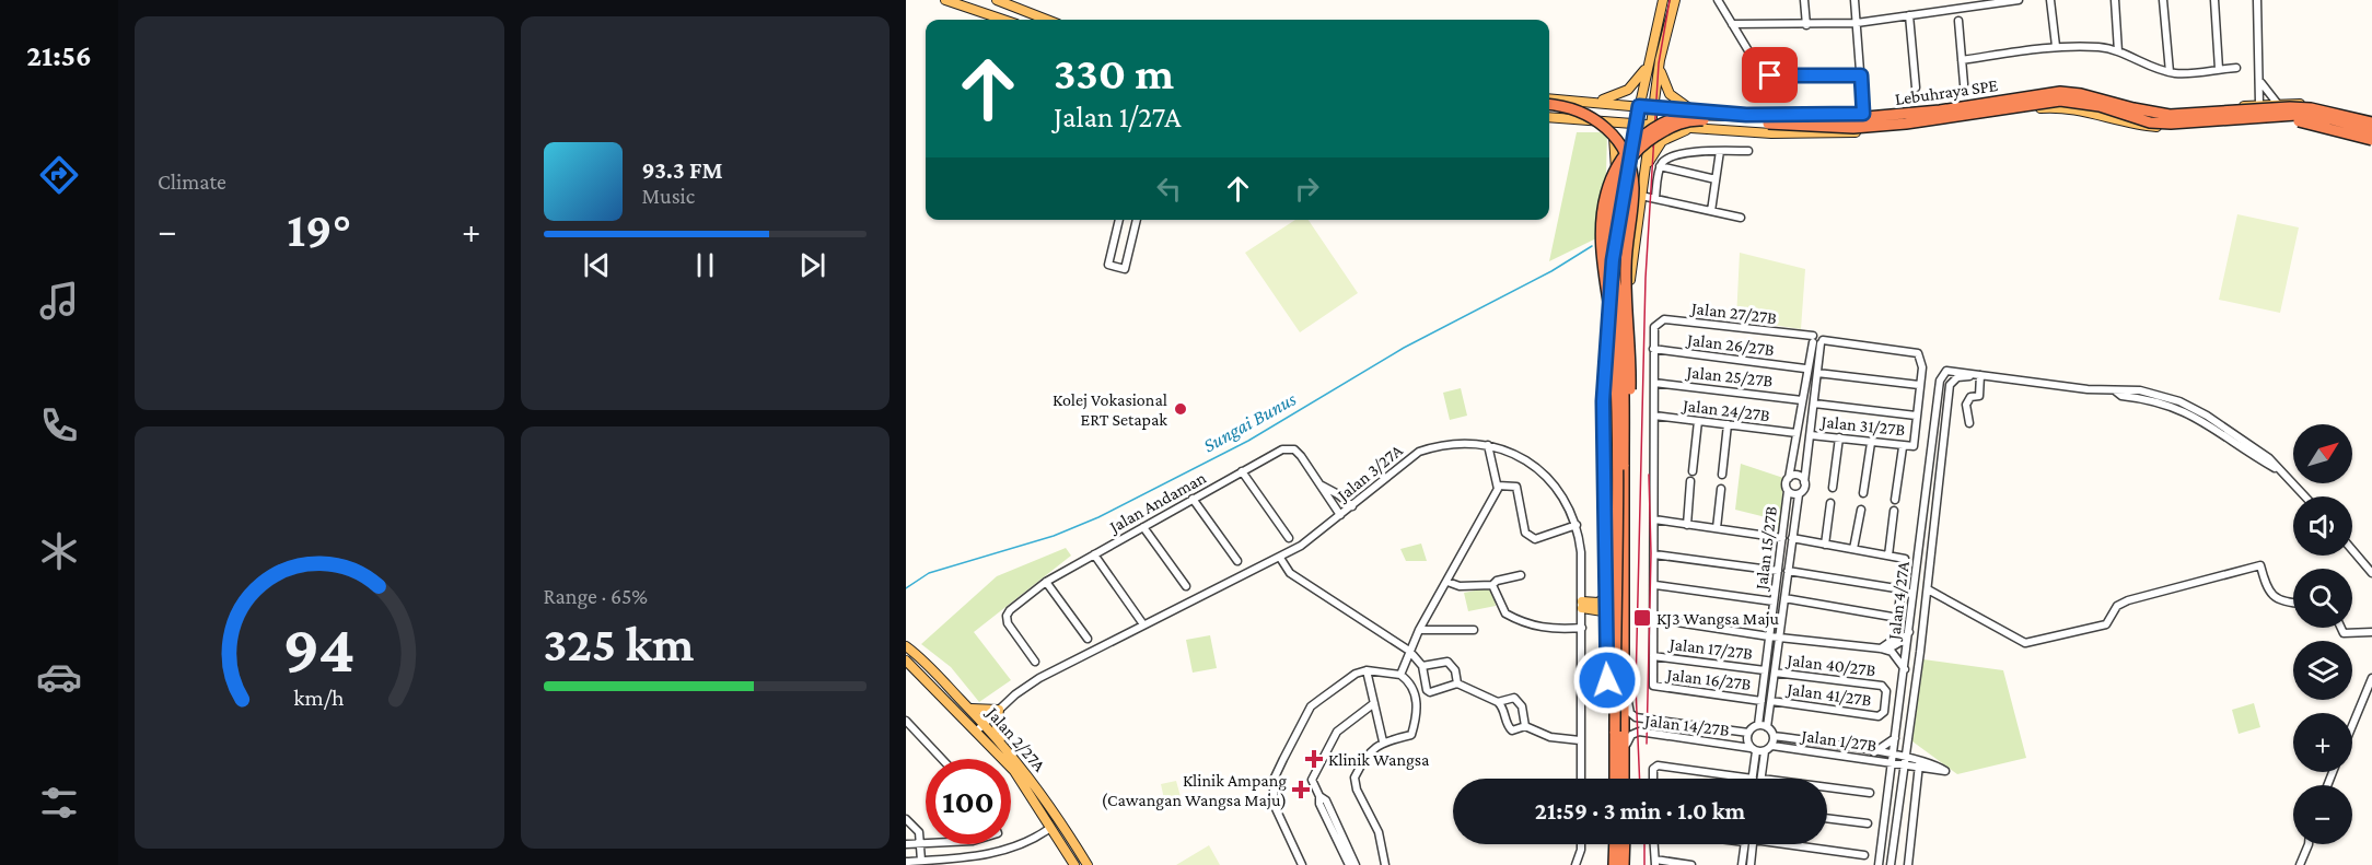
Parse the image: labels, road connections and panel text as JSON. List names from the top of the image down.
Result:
{
  "streets": {
    "highway": ["Lebuhraya SPE"],
    "main road": ["Jalan 2/27A"],
    "street": [
      "Jalan 27/27B",
      "Jalan 26/27B",
      "Jalan 25/27B",
      "Jalan 24/27B",
      "Jalan 31/27B",
      "Jalan 3/27A",
      "Jalan Andaman",
      "Jalan 15/27B",
      "Jalan 4/27A",
      "Jalan 17/27B",
      "Jalan 40/27B",
      "Jalan 16/27B",
      "Jalan 41/27B",
      "Jalan 14/27B",
      "Jalan 1/27B"
    ]
  },
  "crossings": [
    ["Jalan 27/27B", "Jalan 26/27B"],
    ["Jalan 3/27A", "Jalan Andaman"],
    ["Jalan 3/27A", "Jalan 2/27A"],
    ["Jalan 15/27B", "Jalan 17/27B"],
    ["Jalan 15/27B", "Jalan 40/27B"],
    ["Jalan 15/27B", "Jalan 16/27B"],
    ["Jalan 15/27B", "Jalan 41/27B"],
    ["Jalan 15/27B", "Jalan 14/27B"],
    ["Jalan 15/27B", "Jalan 1/27B"],
    ["Jalan 4/27A", "Jalan 1/27B"],
    ["Jalan 17/27B", "Jalan 16/27B"],
    ["Jalan 40/27B", "Jalan 41/27B"],
    ["Jalan 14/27B", "Jalan 1/27B"]
  ],
  "water": ["Sungai Bunus"],
  "places": {
    "other": ["Kolej Vokasional ERT Setapak"],
    "transit": ["KJ3 Wangsa Maju"],
    "health": ["Klinik Wangsa", "Klinik Ampang (Cawangan Wangsa Maju)"]
  },
  "north": "top right",
  "page": {
    "tabs": "21:56",
    "tile": [
      "Climate",
      ["Range · 65%", "325 km"]
    ],
    "turn": ["330 m", "Jalan 1/27A"],
    "song": ["93.3 FM", "Music"],
    "heat": ["−", "19°", "+"],
    "map_buttons": ["+", "−"],
    "limit": "100",
    "trip": "21:59 · 3 min · 1.0 km",
    "gauge": ["94", "km/h"]
  }
}
